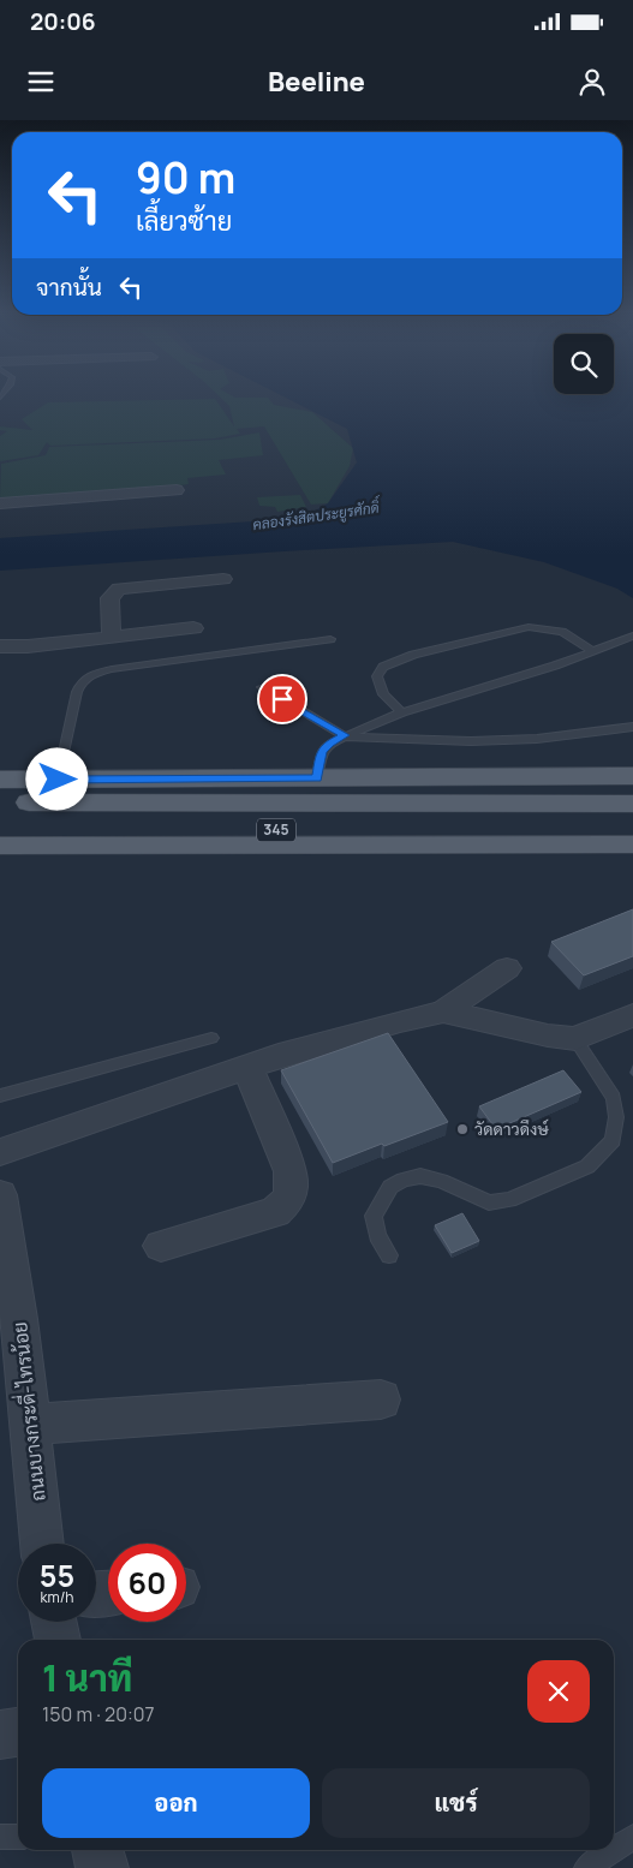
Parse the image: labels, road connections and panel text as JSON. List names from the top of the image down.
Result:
{
  "streets": {
    "main road": ["345"],
    "street": ["ถนนบางกระดี่-ไทรน้อย"]
  },
  "water": ["คลองรังสิตประยูรศักดิ์"],
  "places": ["วัดดาวดึงษ์"],
  "page": {
    "status": "20:06",
    "header": "Beeline",
    "turn": ["90 m", "เลี้ยวซ้าย"],
    "then": "จากนั้น",
    "speed": "55 km/h",
    "limit": "60",
    "heading": ["1 นาที", "150 m · 20:07"],
    "buttons": ["ออก", "แชร์"]
  }
}
